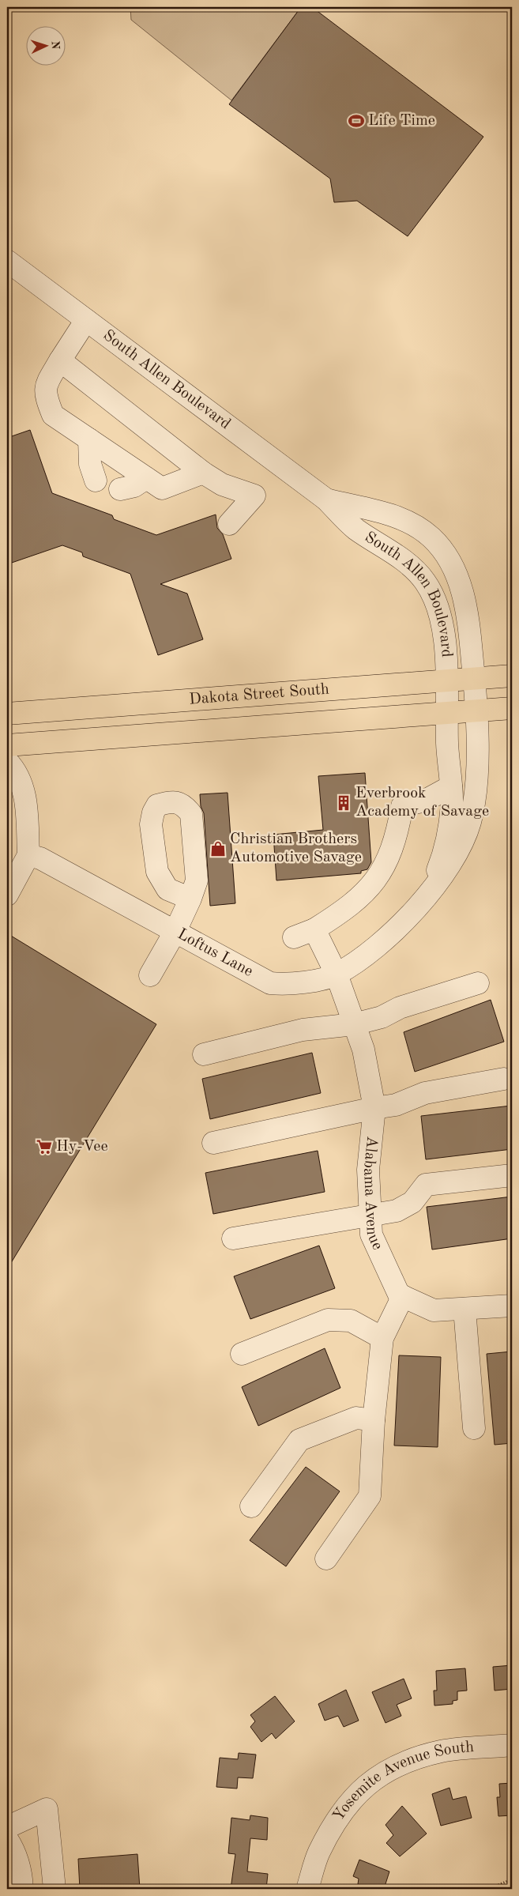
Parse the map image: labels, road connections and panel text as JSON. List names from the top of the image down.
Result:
{
  "streets": {
    "main road": ["Dakota Street South"],
    "street": [
      "South Allen Boulevard",
      "Loftus Lane",
      "Alabama Avenue",
      "Yosemite Avenue South"
    ]
  },
  "crossings": [
    ["South Allen Boulevard", "Dakota Street South"],
    ["South Allen Boulevard", "Loftus Lane"],
    ["Dakota Street South", "Loftus Lane"],
    ["Loftus Lane", "Alabama Avenue"]
  ],
  "places": {
    "sports": ["Life Time"],
    "building": ["Everbrook Academy of Savage"],
    "shop": ["Christian Brothers Automotive Savage"],
    "supermarket": ["Hy-Vee"]
  },
  "north": "right"
}
